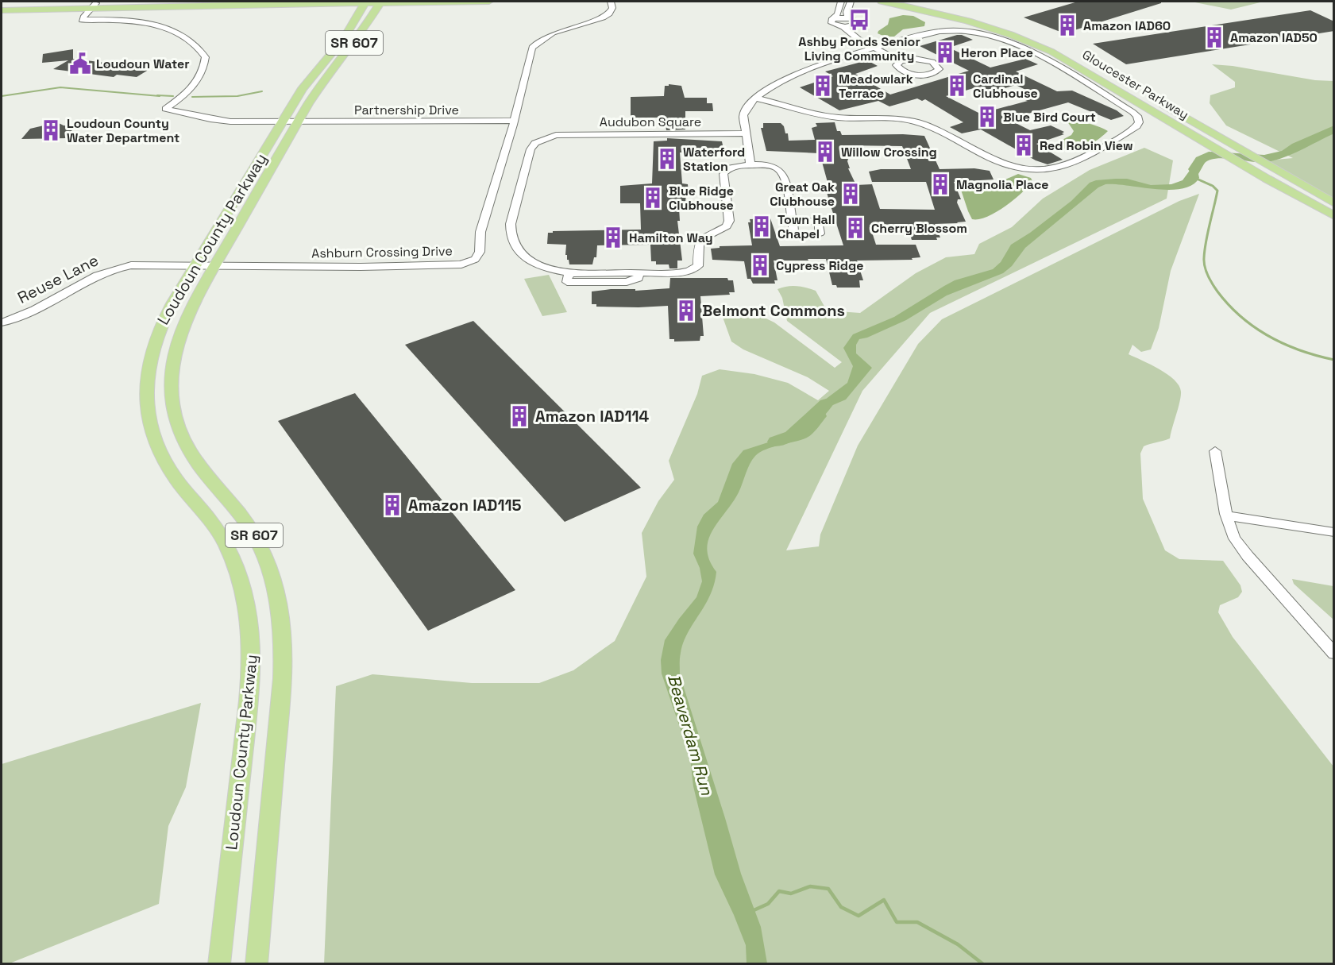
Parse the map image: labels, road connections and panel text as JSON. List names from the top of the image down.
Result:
{
  "streets": {
    "main road": ["SR 607", "Gloucester Parkway", "Loudoun County Parkway"],
    "street": [
      "Partnership Drive",
      "Audubon Square",
      "Ashburn Crossing Drive",
      "Reuse Lane"
    ]
  },
  "crossings": [
    ["Partnership Drive", "Loudoun County Parkway"],
    ["Partnership Drive", "Ashburn Crossing Drive"],
    ["Loudoun County Parkway", "Ashburn Crossing Drive"],
    ["Loudoun County Parkway", "Reuse Lane"],
    ["Ashburn Crossing Drive", "Reuse Lane"]
  ],
  "water": ["Beaverdam Run"],
  "places": {
    "bus stop": ["Ashby Ponds Senior Living Community"],
    "building": [
      "Amazon IAD60",
      "Amazon IAD50",
      "Heron Place",
      "Meadowlark Terrace",
      "Cardinal Clubhouse",
      "Blue Bird Court",
      "Loudoun County Water Department",
      "Red Robin View",
      "Willow Crossing",
      "Waterford Station",
      "Magnolia Place",
      "Great Oak Clubhouse",
      "Blue Ridge Clubhouse",
      "Town Hall Chapel",
      "Cherry Blossom",
      "Hamilton Way",
      "Cypress Ridge",
      "Belmont Commons",
      "Amazon IAD114",
      "Amazon IAD115"
    ],
    "public building": ["Loudoun Water"]
  }
}
